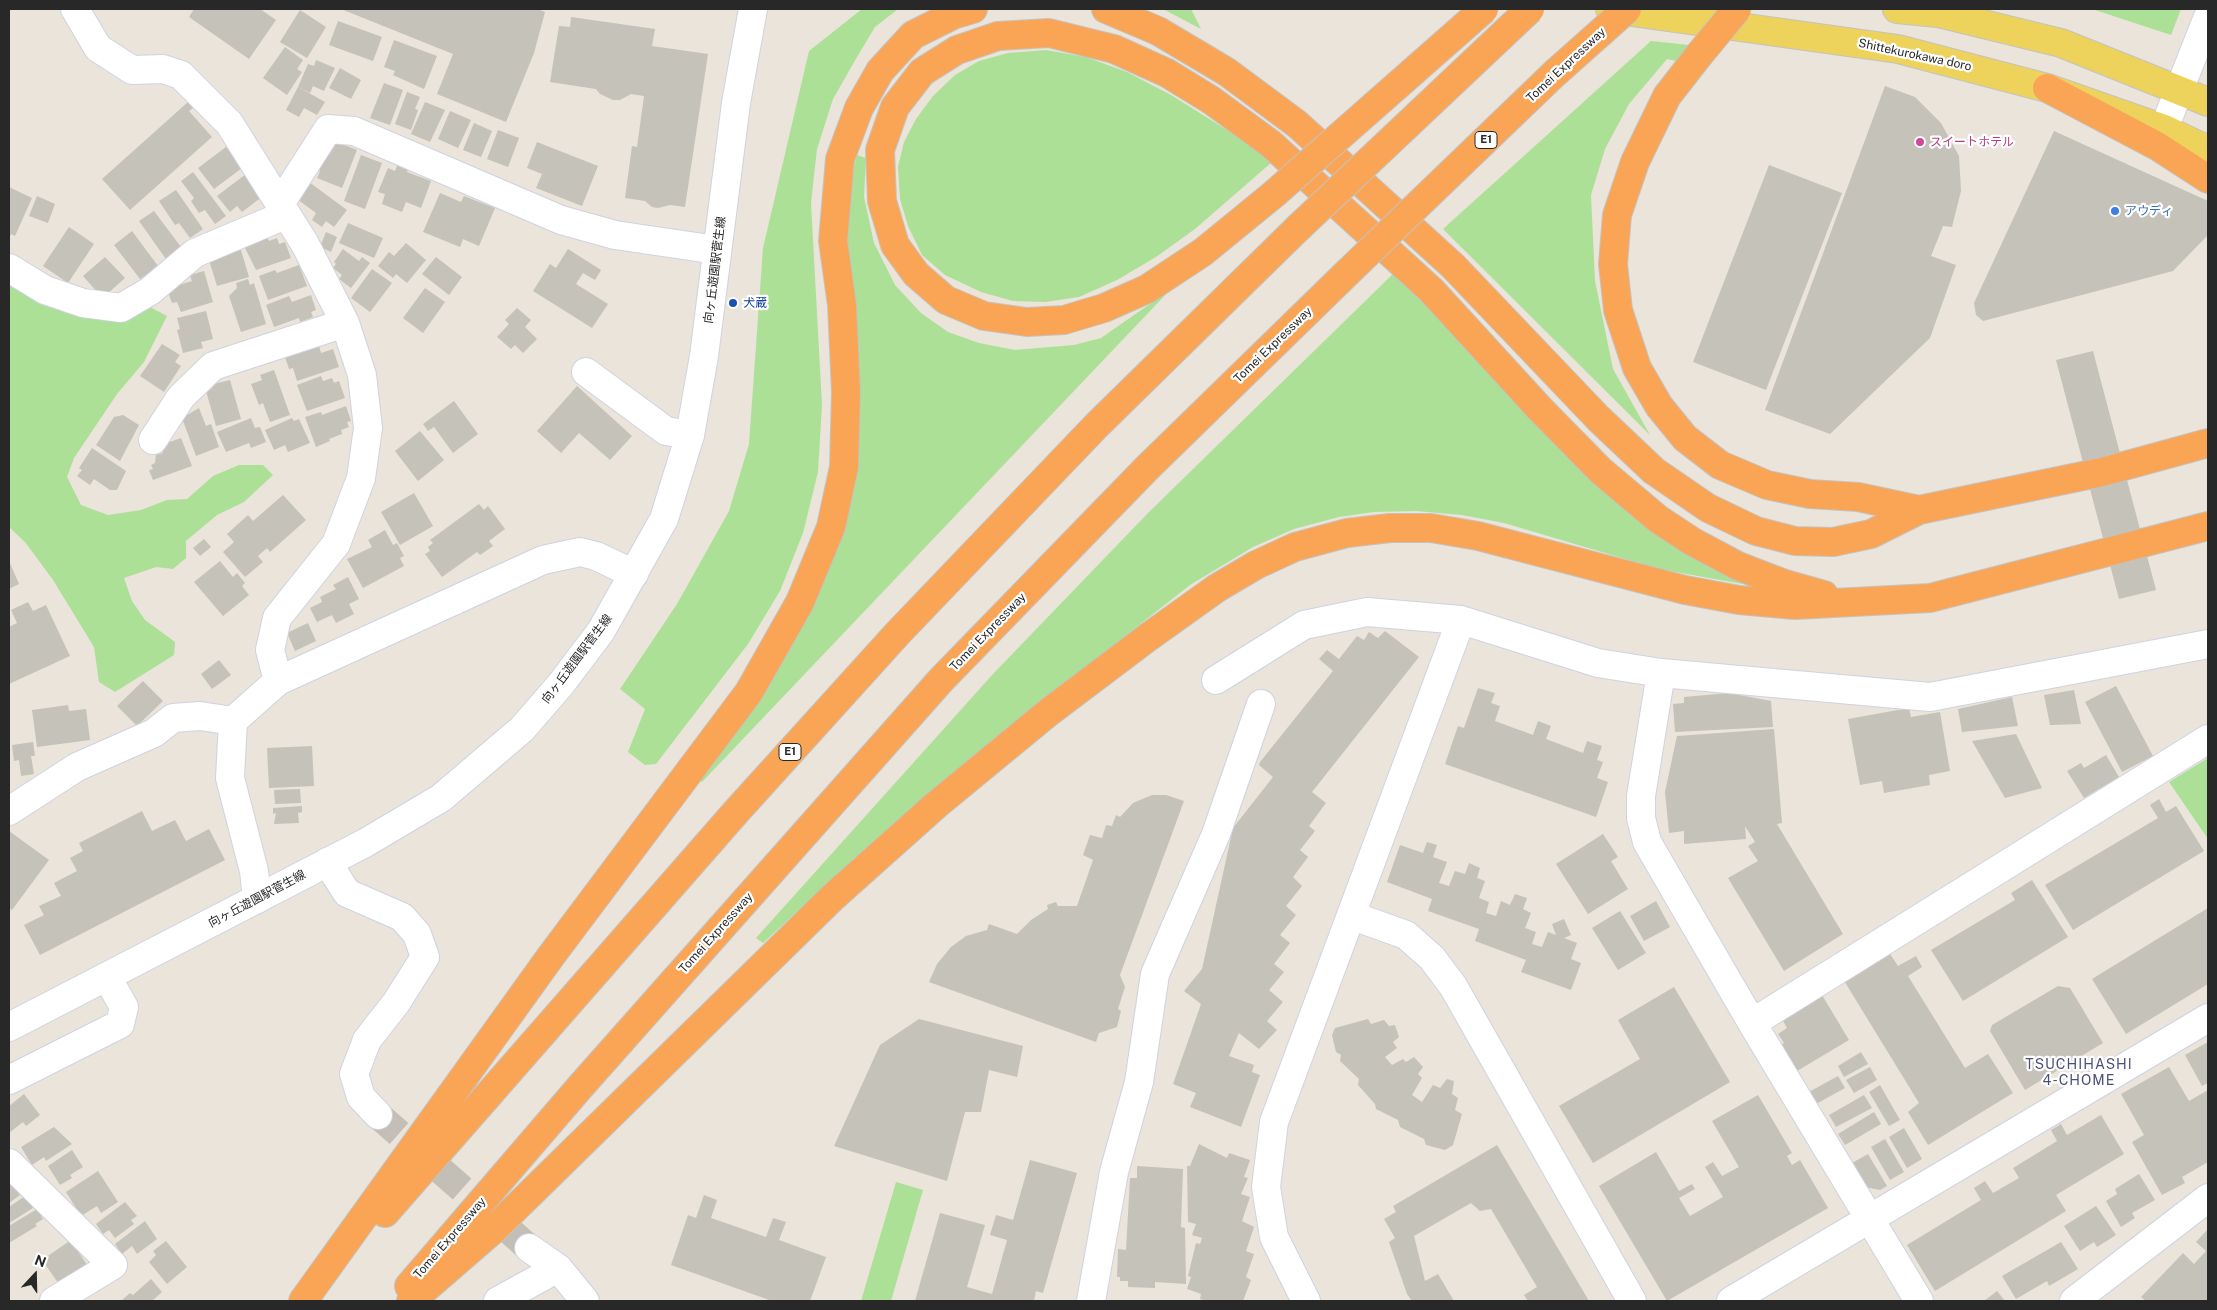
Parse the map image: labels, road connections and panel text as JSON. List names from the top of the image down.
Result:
{
  "streets": {
    "highway": ["Tomei Expressway", "E1"],
    "main road": ["Shittekurokawa doro"],
    "street": ["向ヶ丘遊園駅菅生線"]
  },
  "districts": ["TSUCHIHASHI 4-CHOME"],
  "places": ["スイートホテル", "アウディ", "犬蔵"],
  "north": "top"
}
